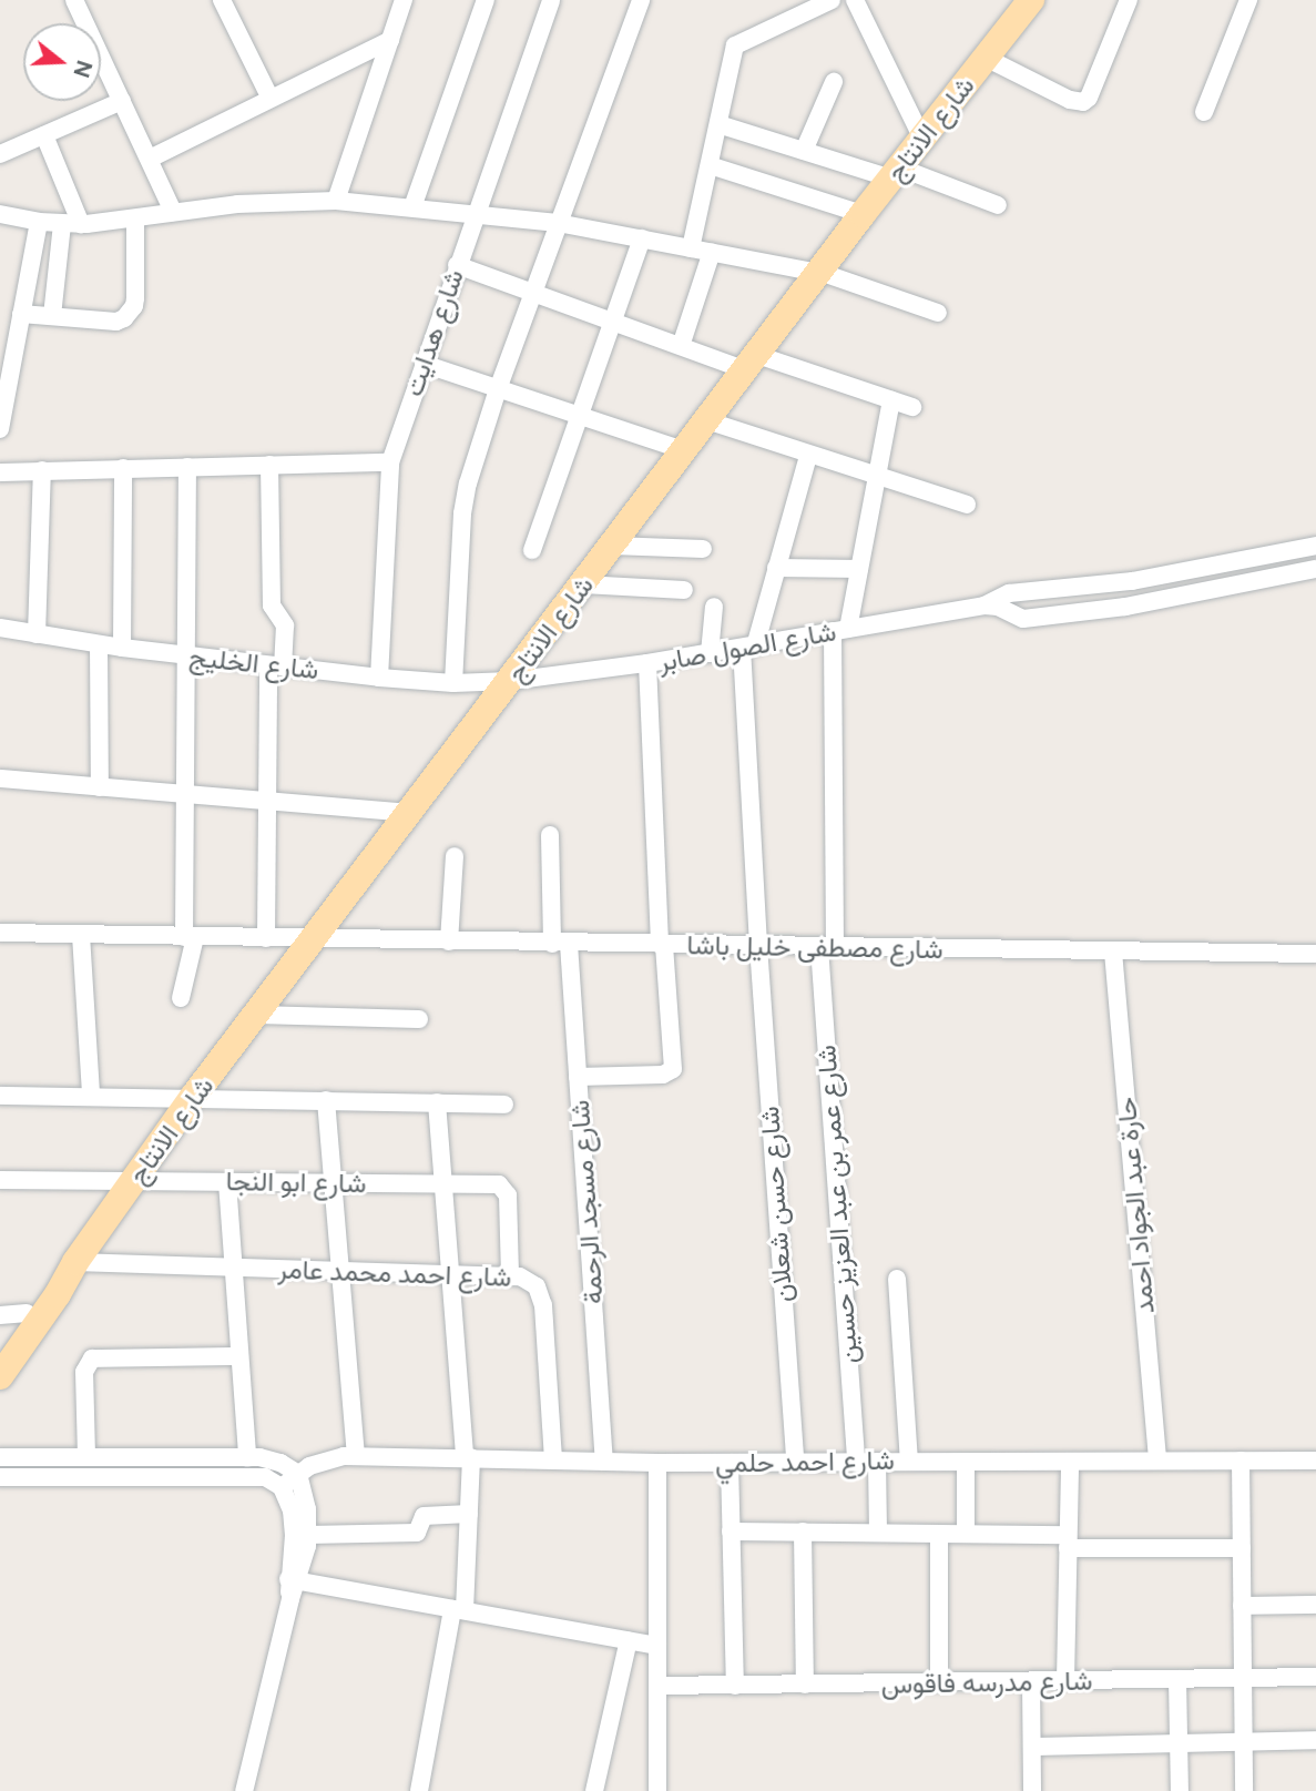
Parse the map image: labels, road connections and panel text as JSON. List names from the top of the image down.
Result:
{
  "streets": {
    "main road": ["شارع الانتاج"],
    "street": [
      "شارع هدايت",
      "شارع الصول صابر",
      "شارع الخليج",
      "شارع مصطفى خليل باشا",
      "شارع ابو النجا",
      "شارع مسجد الرحمة",
      "شارع حسن شعلان",
      "شارع عمر بن عبد العزيز حسين",
      "حارة عبد الجواد احمد",
      "شارع احمد محمد عامر",
      "شارع احمد حلمي",
      "شارع مدرسه فاقوس"
    ]
  },
  "crossings": [
    ["شارع الانتاج", "شارع الصول صابر"],
    ["شارع الانتاج", "شارع الخليج"],
    ["شارع الانتاج", "شارع مصطفى خليل باشا"],
    ["شارع الانتاج", "شارع ابو النجا"],
    ["شارع الانتاج", "شارع احمد محمد عامر"],
    ["شارع هدايت", "شارع الخليج"],
    ["شارع الصول صابر", "شارع الخليج"],
    ["شارع الصول صابر", "شارع حسن شعلان"],
    ["شارع الصول صابر", "شارع عمر بن عبد العزيز حسين"],
    ["شارع مصطفى خليل باشا", "شارع مسجد الرحمة"],
    ["شارع مصطفى خليل باشا", "شارع حسن شعلان"],
    ["شارع مصطفى خليل باشا", "شارع عمر بن عبد العزيز حسين"],
    ["شارع مصطفى خليل باشا", "حارة عبد الجواد احمد"],
    ["شارع ابو النجا", "شارع احمد محمد عامر"],
    ["شارع مسجد الرحمة", "شارع احمد حلمي"],
    ["شارع حسن شعلان", "شارع احمد حلمي"],
    ["شارع عمر بن عبد العزيز حسين", "شارع احمد حلمي"],
    ["حارة عبد الجواد احمد", "شارع احمد حلمي"],
    ["شارع احمد محمد عامر", "شارع احمد حلمي"]
  ],
  "north": "right"
}
